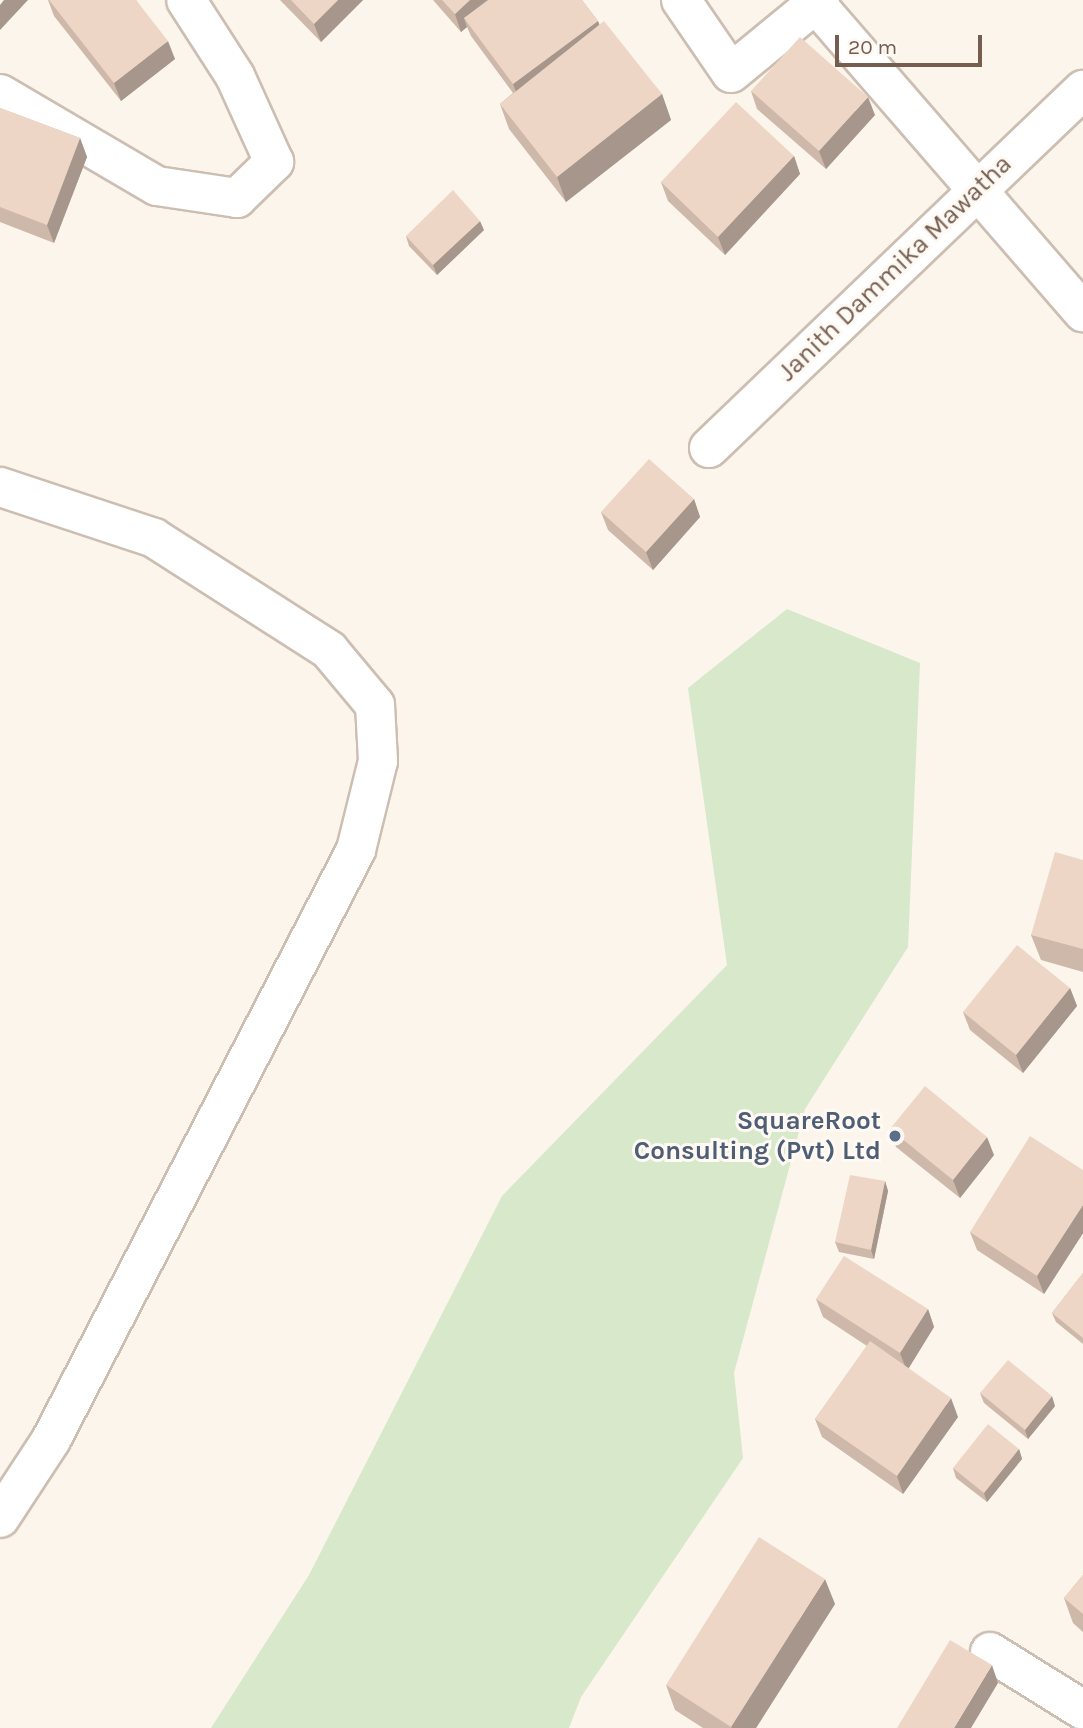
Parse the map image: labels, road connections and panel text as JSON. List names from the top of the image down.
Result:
{
  "streets": {
    "street": ["Janith Dammika Mawatha"]
  },
  "places": ["SquareRoot Consulting (Pvt) Ltd"],
  "scale_bar": "20 m"
}
